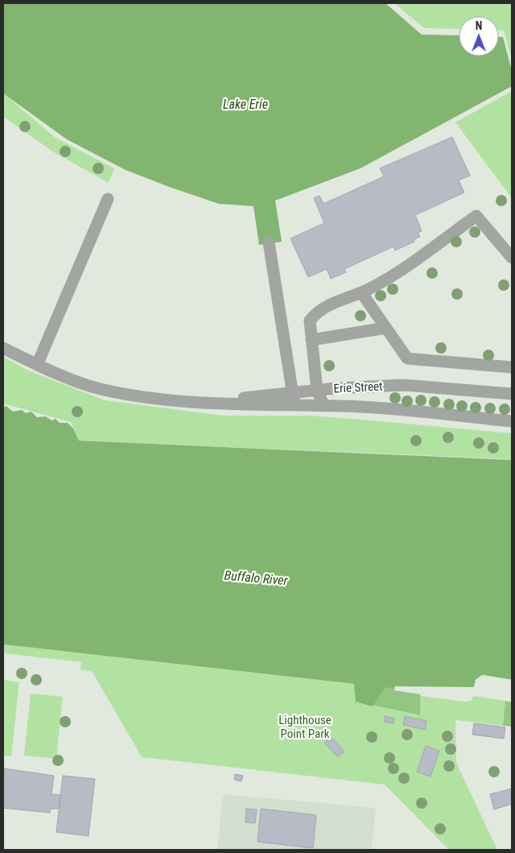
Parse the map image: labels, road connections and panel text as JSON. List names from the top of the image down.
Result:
{
  "streets": {
    "street": ["Erie Street"]
  },
  "water": ["Lake Erie", "Buffalo River"],
  "parks": ["Lighthouse Point Park"],
  "north": "top"
}
